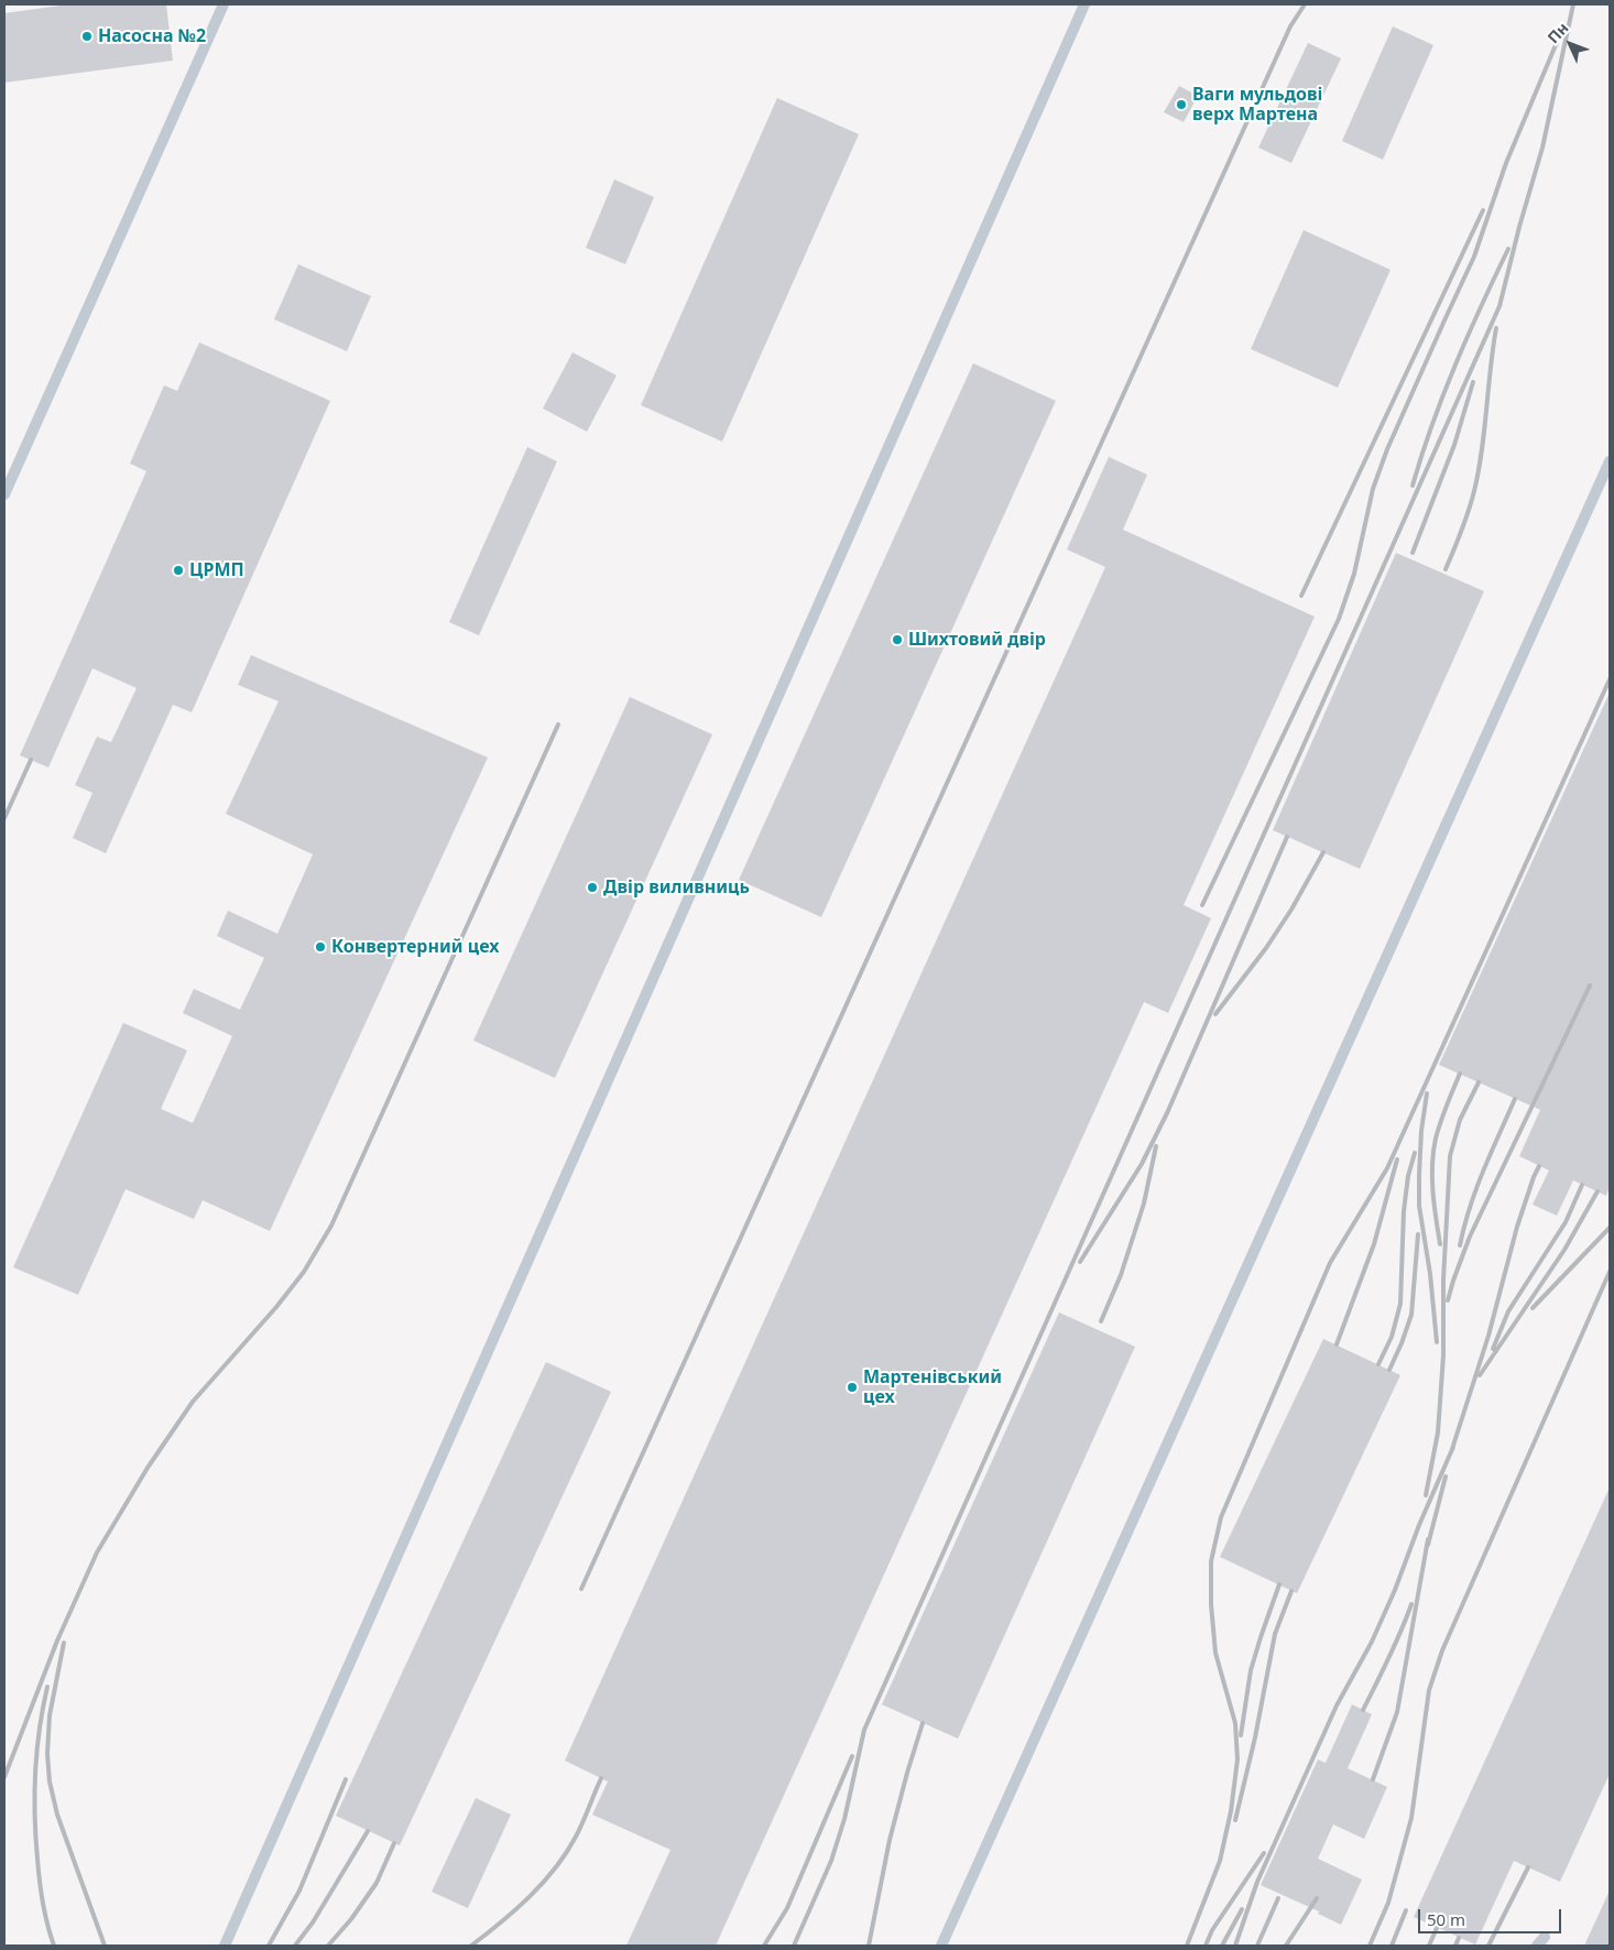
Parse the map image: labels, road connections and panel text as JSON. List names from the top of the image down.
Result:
{
  "places": [
    "Насосна №2",
    "Ваги мульдові верх Мартена",
    "ЦРМП",
    "Шихтовий двір",
    "Двір виливниць",
    "Конвертерний цех",
    "Мартенівський цех"
  ],
  "scale_bar": "50 m",
  "north": "top left"
}
